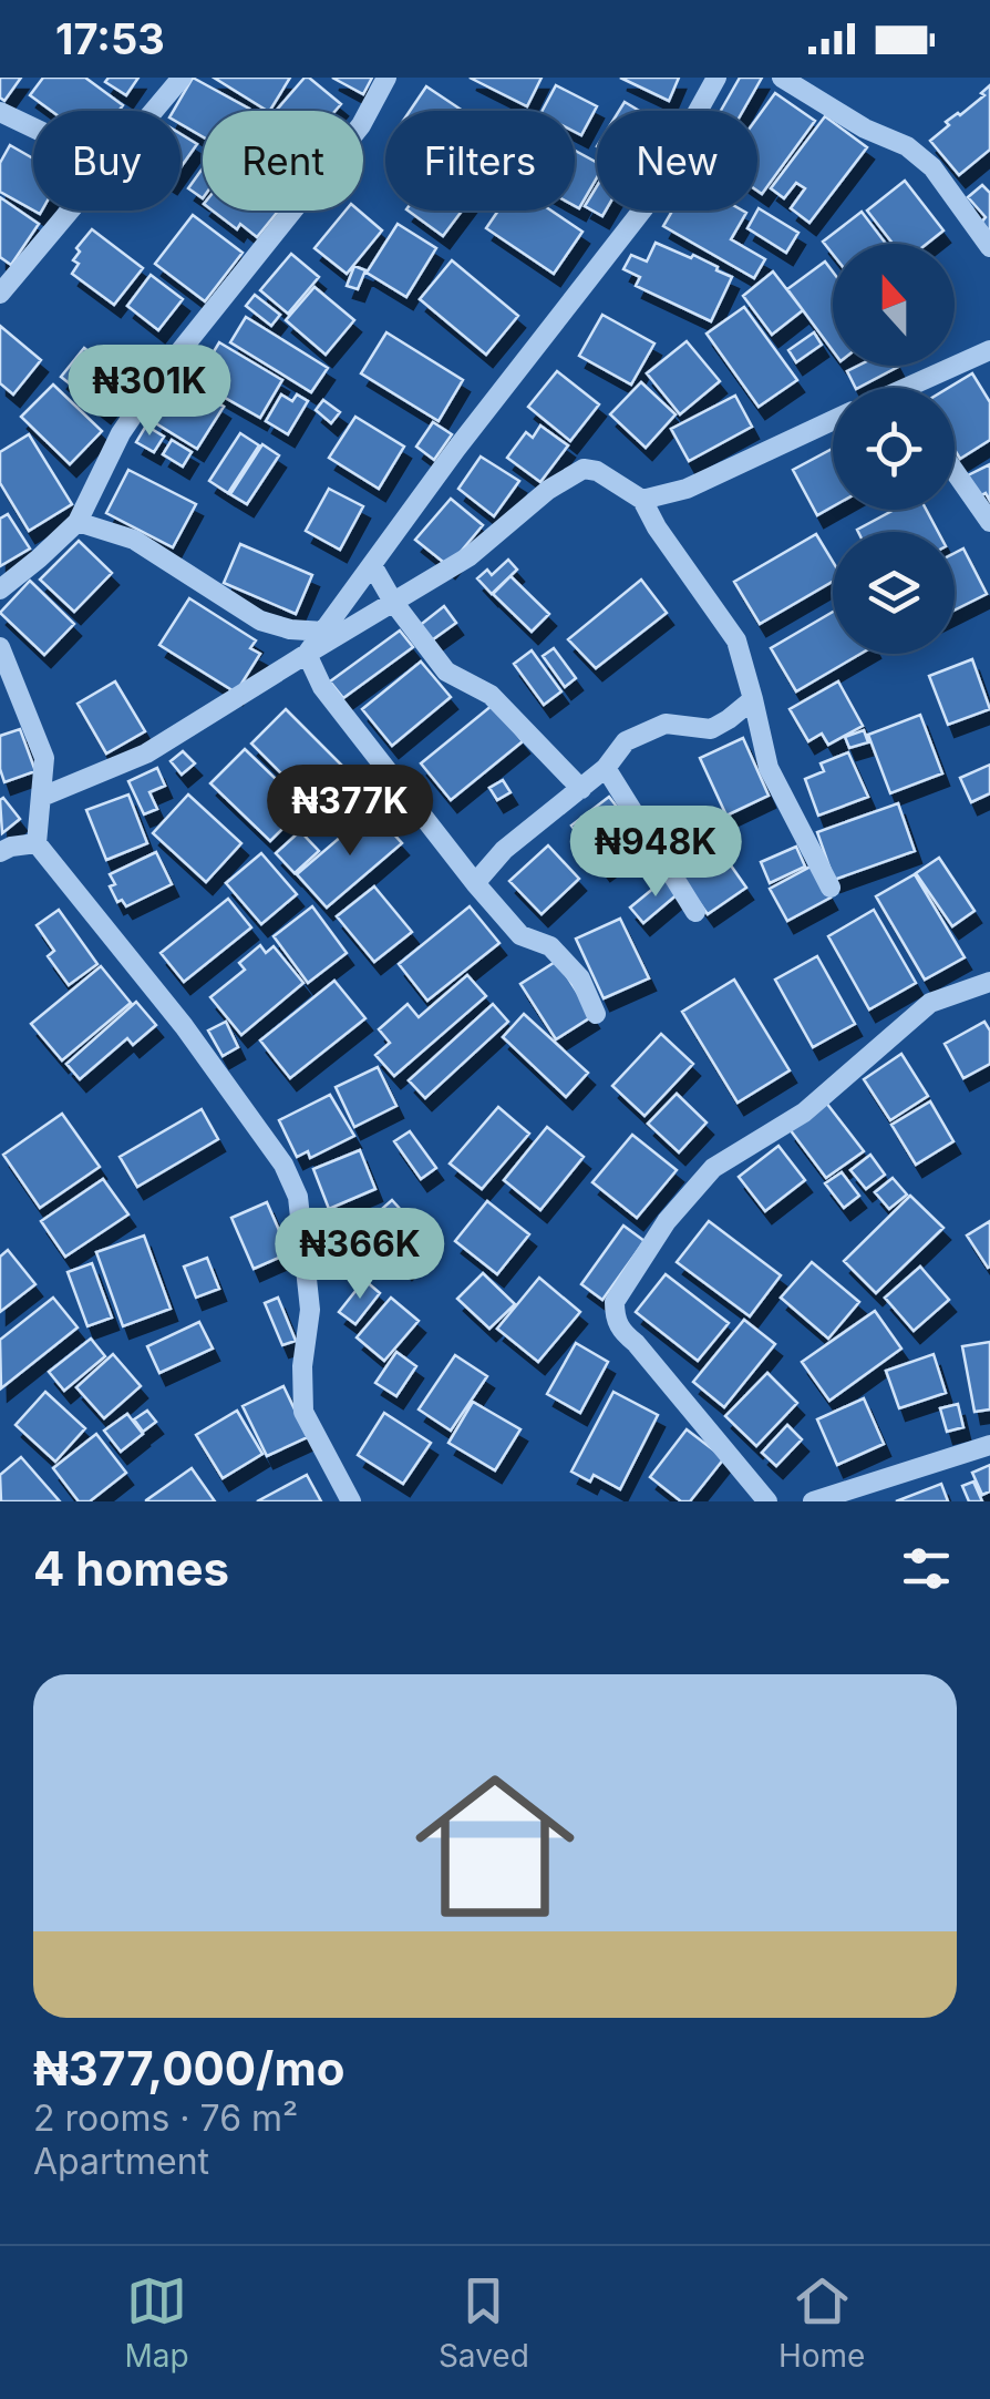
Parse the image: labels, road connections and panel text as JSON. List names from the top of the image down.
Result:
{
  "north": "top",
  "page": {
    "status": "17:53",
    "chip": [
      "Buy",
      "Rent",
      "Filters",
      "New"
    ],
    "price": [
      "₦301K",
      "₦377K",
      "₦948K",
      "₦366K"
    ],
    "heading": "4 homes",
    "list": [
      {
        "name": "₦377,000/mo",
        "note": "2 rooms · 76 m² · Apartment"
      }
    ],
    "tabs": ["Map", "Saved", "Home"]
  }
}
